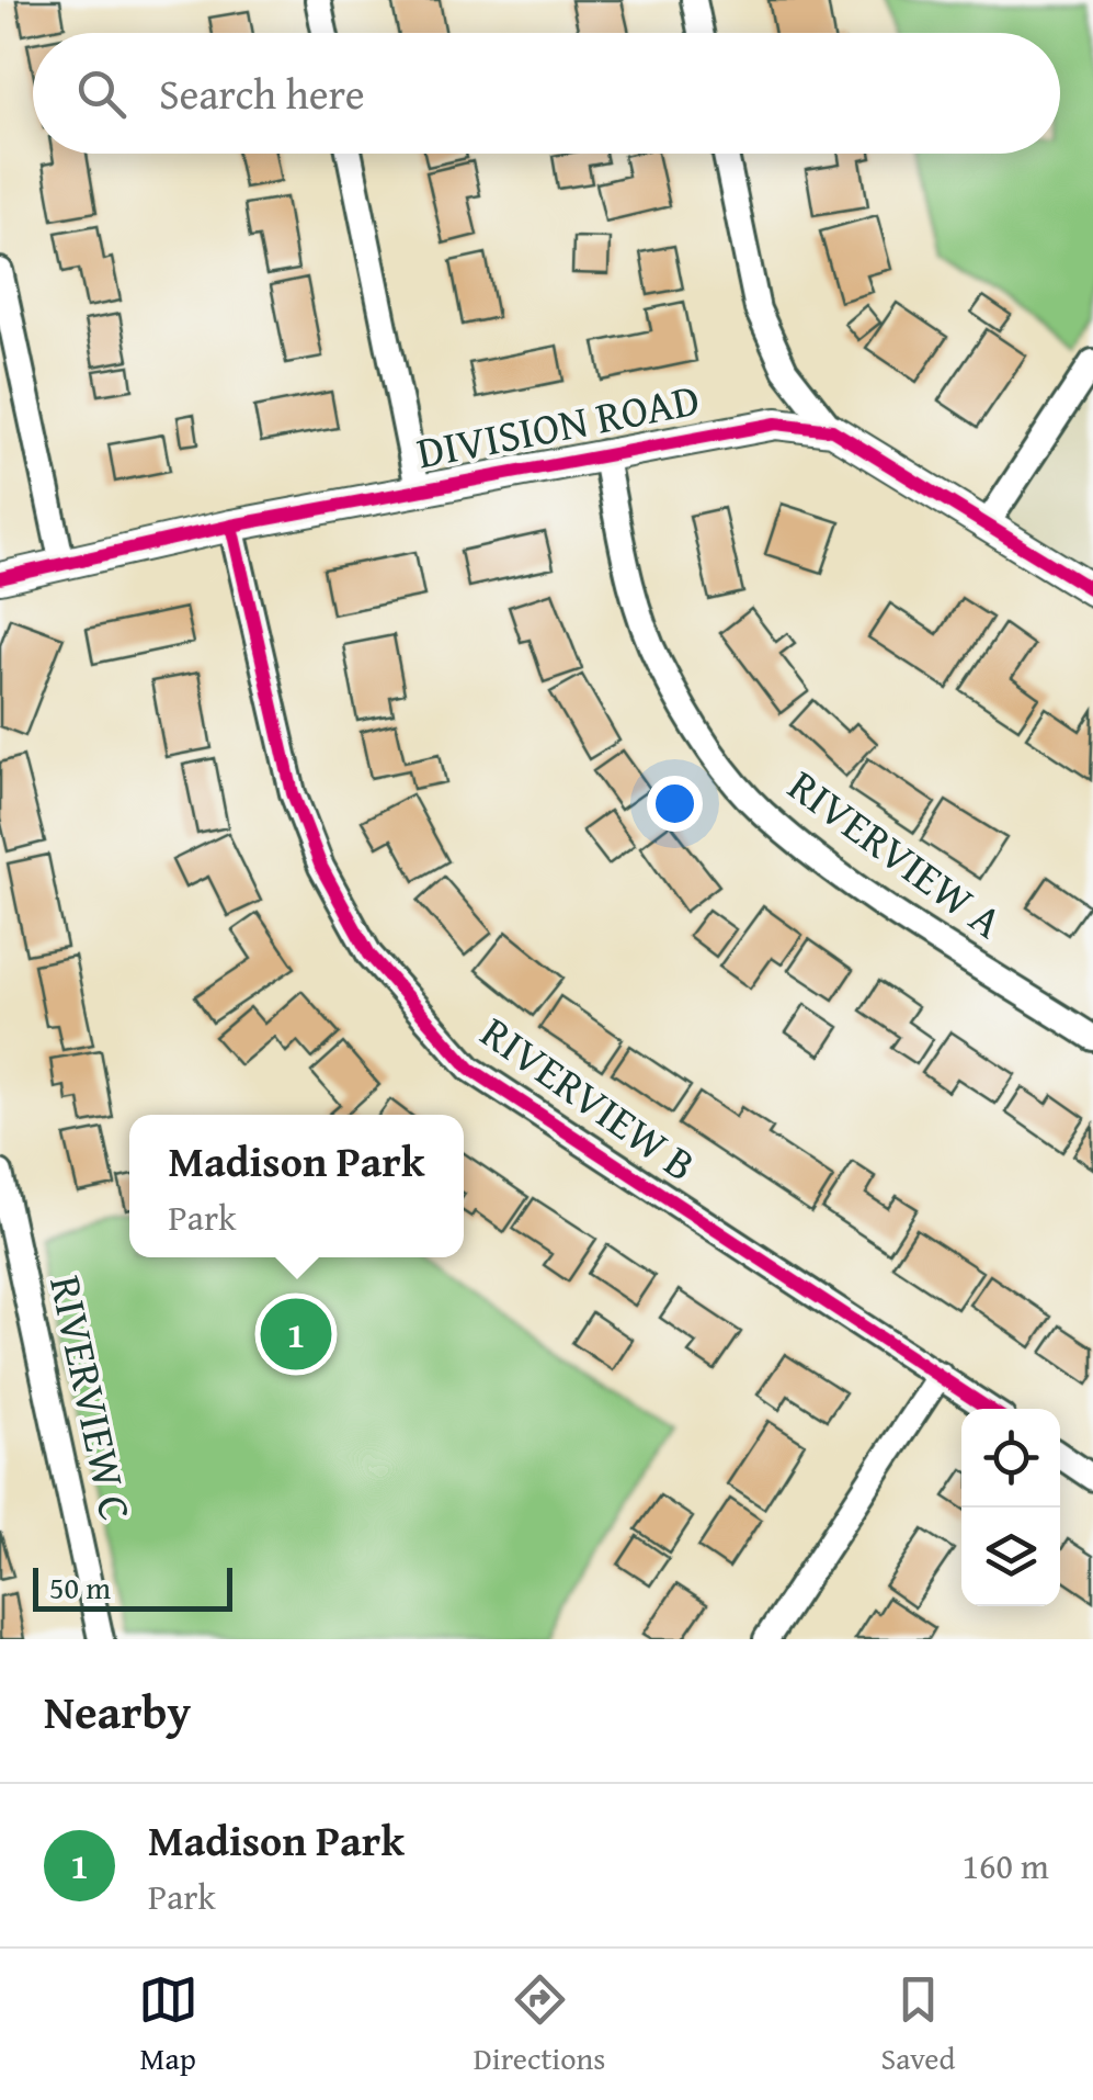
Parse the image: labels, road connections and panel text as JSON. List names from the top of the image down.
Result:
{
  "streets": {
    "street": [
      "DIVISION ROAD",
      "RIVERVIEW A",
      "RIVERVIEW B",
      "RIVERVIEW C"
    ]
  },
  "crossings": [
    ["DIVISION ROAD", "RIVERVIEW A"],
    ["DIVISION ROAD", "RIVERVIEW B"]
  ],
  "scale_bar": "50 m",
  "page": {
    "search": "Search here",
    "popup": ["Madison Park", "Park"],
    "pins": "1",
    "scale": "50 m",
    "heading": "Nearby",
    "list": [
      {
        "mark": "1",
        "name": "Madison Park",
        "note": "Park",
        "value": "160 m"
      }
    ],
    "nav": ["Map", "Directions", "Saved"]
  }
}
